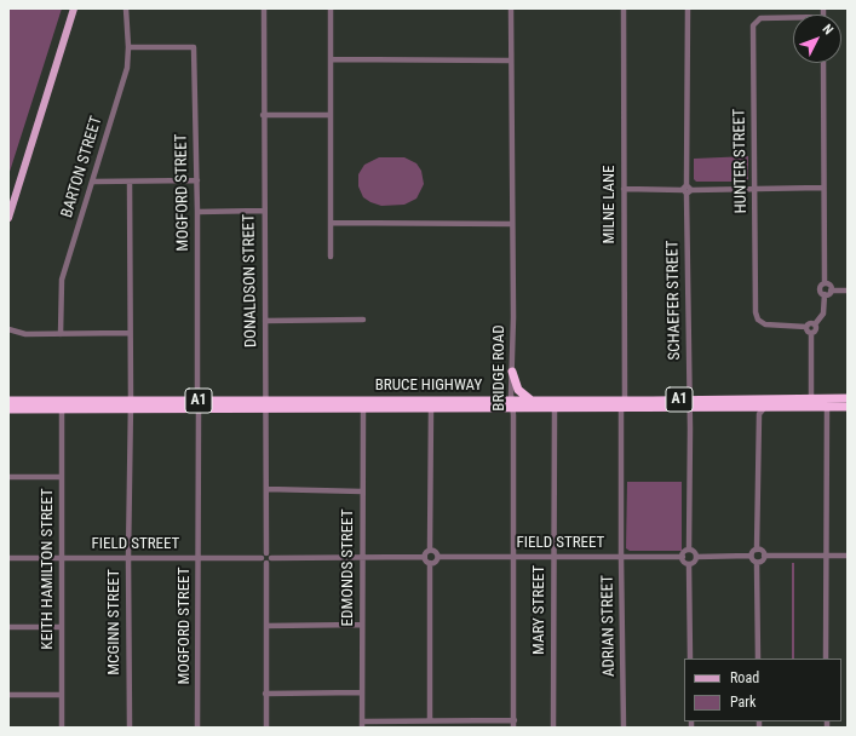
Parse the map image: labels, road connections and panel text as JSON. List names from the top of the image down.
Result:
{
  "streets": {
    "highway": ["BRUCE HIGHWAY", "A1"],
    "street": [
      "HUNTER STREET",
      "BARTON STREET",
      "MOGFORD STREET",
      "MILNE LANE",
      "DONALDSON STREET",
      "SCHAEFER STREET",
      "BRIDGE ROAD",
      "FIELD STREET",
      "EDMONDS STREET",
      "KEITH HAMILTON STREET",
      "MARY STREET",
      "MCGINN STREET",
      "ADRIAN STREET"
    ]
  },
  "crossings": [
    ["BARTON STREET", "MOGFORD STREET"],
    ["MOGFORD STREET", "BRUCE HIGHWAY"],
    ["MOGFORD STREET", "FIELD STREET"],
    ["MILNE LANE", "BRUCE HIGHWAY"],
    ["MILNE LANE", "ADRIAN STREET"],
    ["DONALDSON STREET", "BRUCE HIGHWAY"],
    ["DONALDSON STREET", "FIELD STREET"],
    ["SCHAEFER STREET", "BRUCE HIGHWAY"],
    ["SCHAEFER STREET", "FIELD STREET"],
    ["BRIDGE ROAD", "BRUCE HIGHWAY"],
    ["BRIDGE ROAD", "FIELD STREET"],
    ["BRUCE HIGHWAY", "EDMONDS STREET"],
    ["BRUCE HIGHWAY", "KEITH HAMILTON STREET"],
    ["BRUCE HIGHWAY", "MARY STREET"],
    ["BRUCE HIGHWAY", "MCGINN STREET"],
    ["BRUCE HIGHWAY", "ADRIAN STREET"],
    ["FIELD STREET", "KEITH HAMILTON STREET"],
    ["FIELD STREET", "MARY STREET"],
    ["FIELD STREET", "MCGINN STREET"],
    ["FIELD STREET", "ADRIAN STREET"]
  ],
  "legend": ["Road", "Park"],
  "north": "top right"
}
